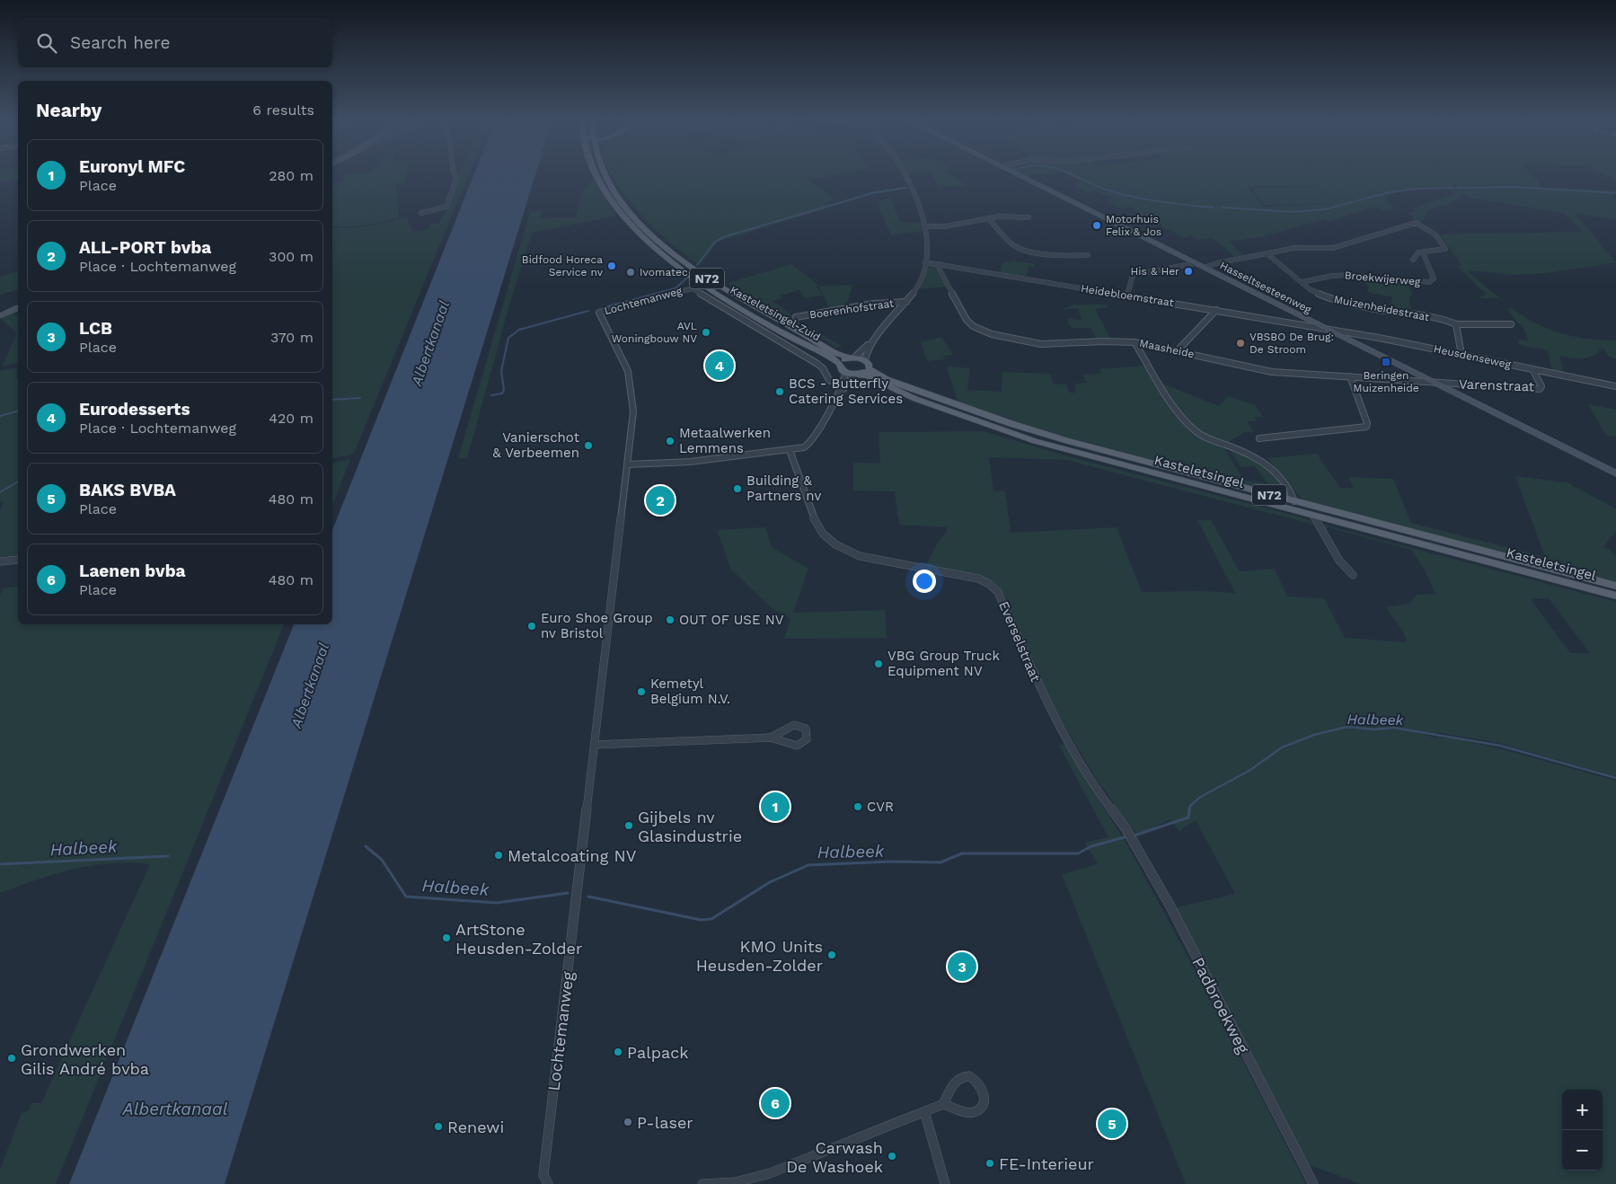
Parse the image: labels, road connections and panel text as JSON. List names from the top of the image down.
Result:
{
  "streets": {
    "main road": ["N72", "Kasteletsingel-Zuid", "Kasteletsingel"],
    "street": [
      "Broekwijerweg",
      "Hasseltsesteenweg",
      "Heidebloemstraat",
      "Lochtemanweg",
      "Muizenheidestraat",
      "Boerenhofstraat",
      "Maasheide",
      "Heusdenseweg",
      "Varenstraat",
      "Everselstraat",
      "Padbroekweg"
    ]
  },
  "crossings": [
    ["N72", "Kasteletsingel-Zuid"],
    ["N72", "Kasteletsingel"],
    ["Broekwijerweg", "Muizenheidestraat"],
    ["Hasseltsesteenweg", "Heidebloemstraat"],
    ["Hasseltsesteenweg", "Maasheide"],
    ["Hasseltsesteenweg", "Heusdenseweg"],
    ["Hasseltsesteenweg", "Varenstraat"],
    ["Heidebloemstraat", "Maasheide"],
    ["Heidebloemstraat", "Heusdenseweg"],
    ["Maasheide", "Varenstraat"],
    ["Heusdenseweg", "Varenstraat"],
    ["Everselstraat", "Padbroekweg"]
  ],
  "water": ["Albertkanaal", "Halbeek"],
  "places": {
    "other": [
      "Motorhuis Felix & Jos",
      "Bidfood Horeca Service nv",
      "His & Her",
      "Ivomatec",
      "AVL Woningbouw NV",
      "VBSBO De Brug: De Stroom",
      "BCS - Butterfly Catering Services",
      "Metaalwerken Lemmens",
      "Vanierschot & Verbeemen",
      "Building & Partners nv",
      "OUT OF USE NV",
      "Euro Shoe Group nv Bristol",
      "VBG Group Truck Equipment NV",
      "Kemetyl Belgium N.V.",
      "CVR",
      "Gijbels nv Glasindustrie",
      "Metalcoating NV",
      "ArtStone Heusden-Zolder",
      "KMO Units Heusden-Zolder",
      "Palpack",
      "Grondwerken Gilis André bvba",
      "P-laser",
      "Renewi",
      "Carwash De Washoek",
      "FE-Interieur"
    ],
    "transit": ["Beringen Muizenheide"]
  },
  "page": {
    "search": "Search here",
    "heading": ["Nearby", "6 results"],
    "list": [
      {
        "mark": "1",
        "name": "Euronyl MFC",
        "note": "Place",
        "value": "280 m"
      },
      {
        "mark": "2",
        "name": "ALL-PORT bvba",
        "note": "Place · Lochtemanweg",
        "value": "300 m"
      },
      {
        "mark": "3",
        "name": "LCB",
        "note": "Place",
        "value": "370 m"
      },
      {
        "mark": "4",
        "name": "Eurodesserts",
        "note": "Place · Lochtemanweg",
        "value": "420 m"
      },
      {
        "mark": "5",
        "name": "BAKS BVBA",
        "note": "Place",
        "value": "480 m"
      },
      {
        "mark": "6",
        "name": "Laenen bvba",
        "note": "Place",
        "value": "480 m"
      }
    ],
    "pins": [
      "4",
      "2",
      "1",
      "3",
      "6",
      "5"
    ],
    "map_buttons": ["+", "−"]
  }
}
